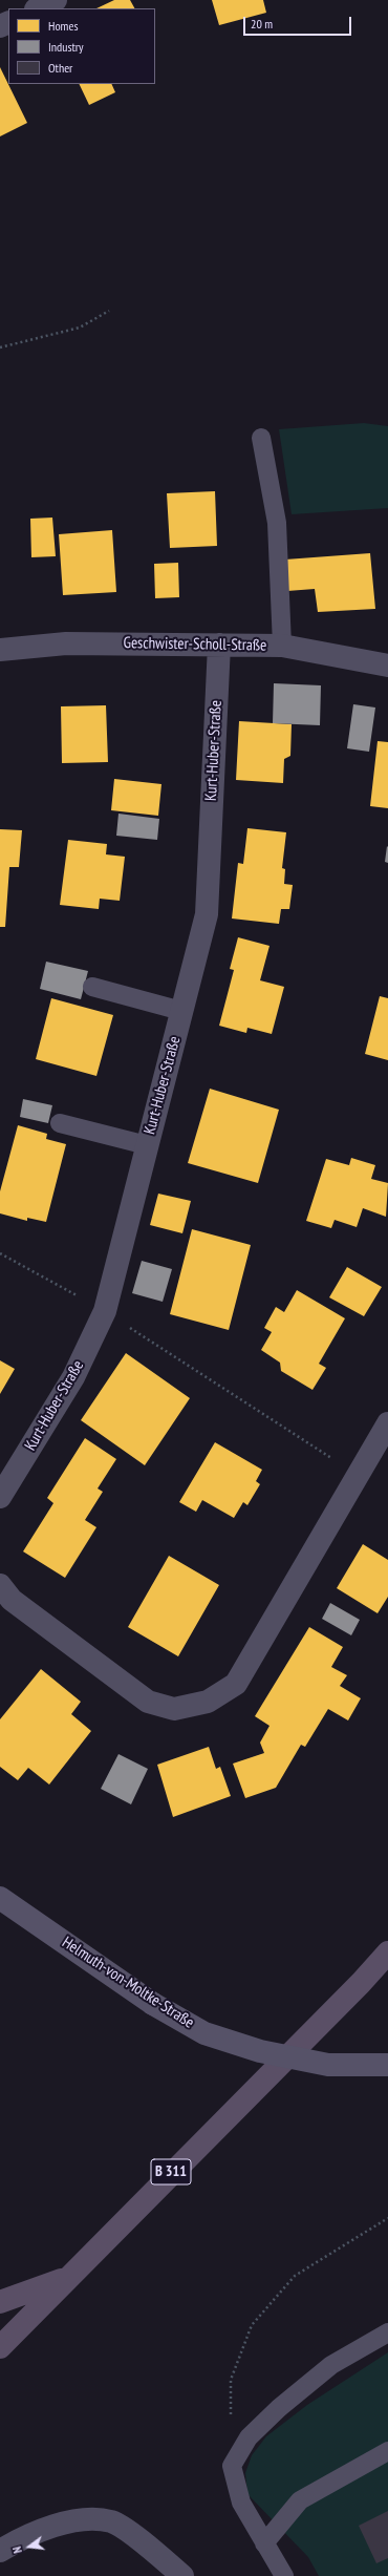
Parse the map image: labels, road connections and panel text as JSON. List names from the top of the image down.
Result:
{
  "streets": {
    "main road": ["B 311"],
    "street": ["Geschwister-Scholl-Straße", "Kurt-Huber-Straße", "Helmuth-von-Moltke-Straße"]
  },
  "crossings": [
    ["Geschwister-Scholl-Straße", "Kurt-Huber-Straße"]
  ],
  "legend": ["Homes", "Industry", "Other"],
  "scale_bar": "20 m",
  "north": "left"
}
